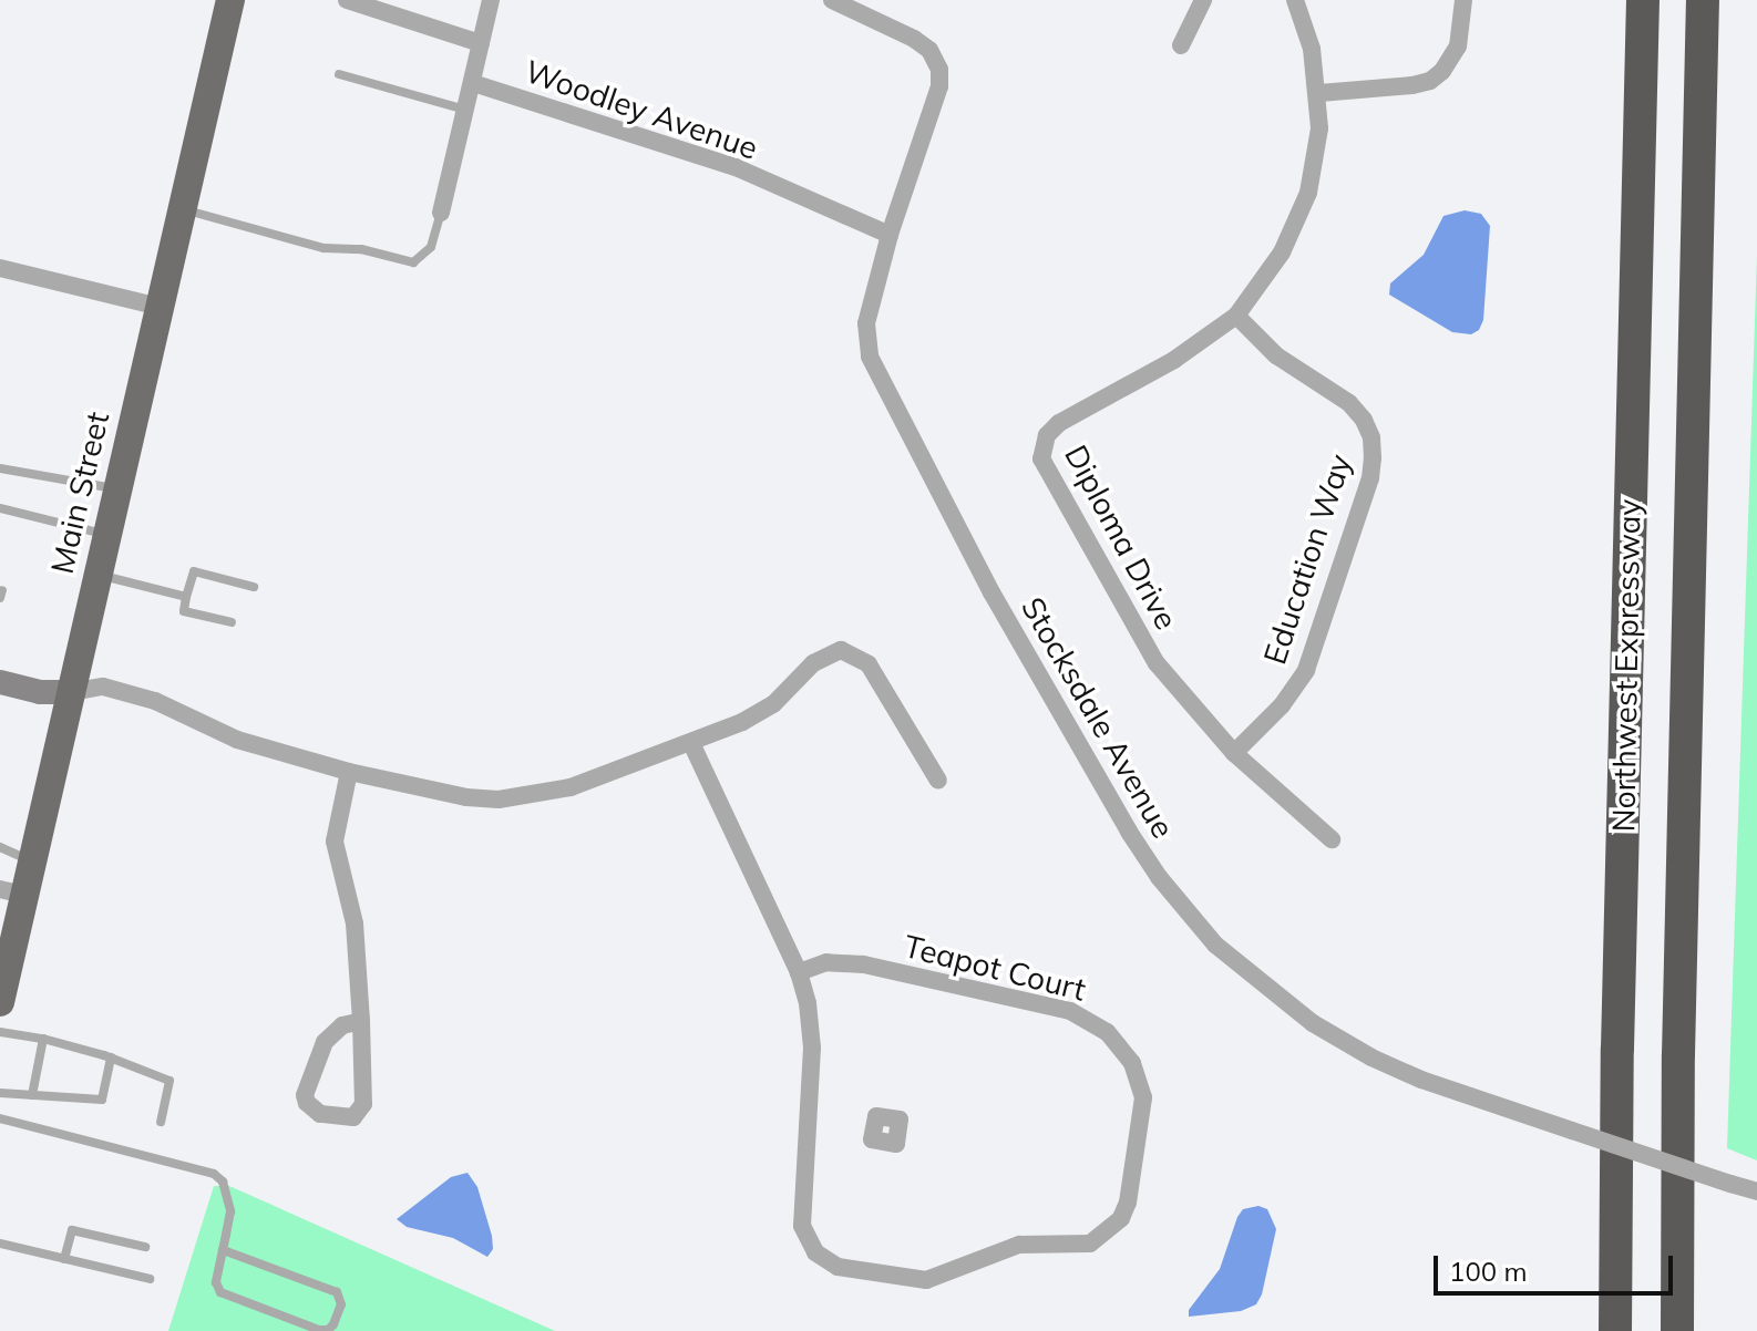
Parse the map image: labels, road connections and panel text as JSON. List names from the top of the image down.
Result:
{
  "streets": {
    "highway": ["Northwest Expressway"],
    "main road": ["Main Street"],
    "street": [
      "Woodley Avenue",
      "Diploma Drive",
      "Education Way",
      "Stocksdale Avenue",
      "Teapot Court"
    ]
  },
  "crossings": [
    ["Woodley Avenue", "Stocksdale Avenue"],
    ["Diploma Drive", "Education Way"]
  ],
  "scale_bar": "100 m"
}
